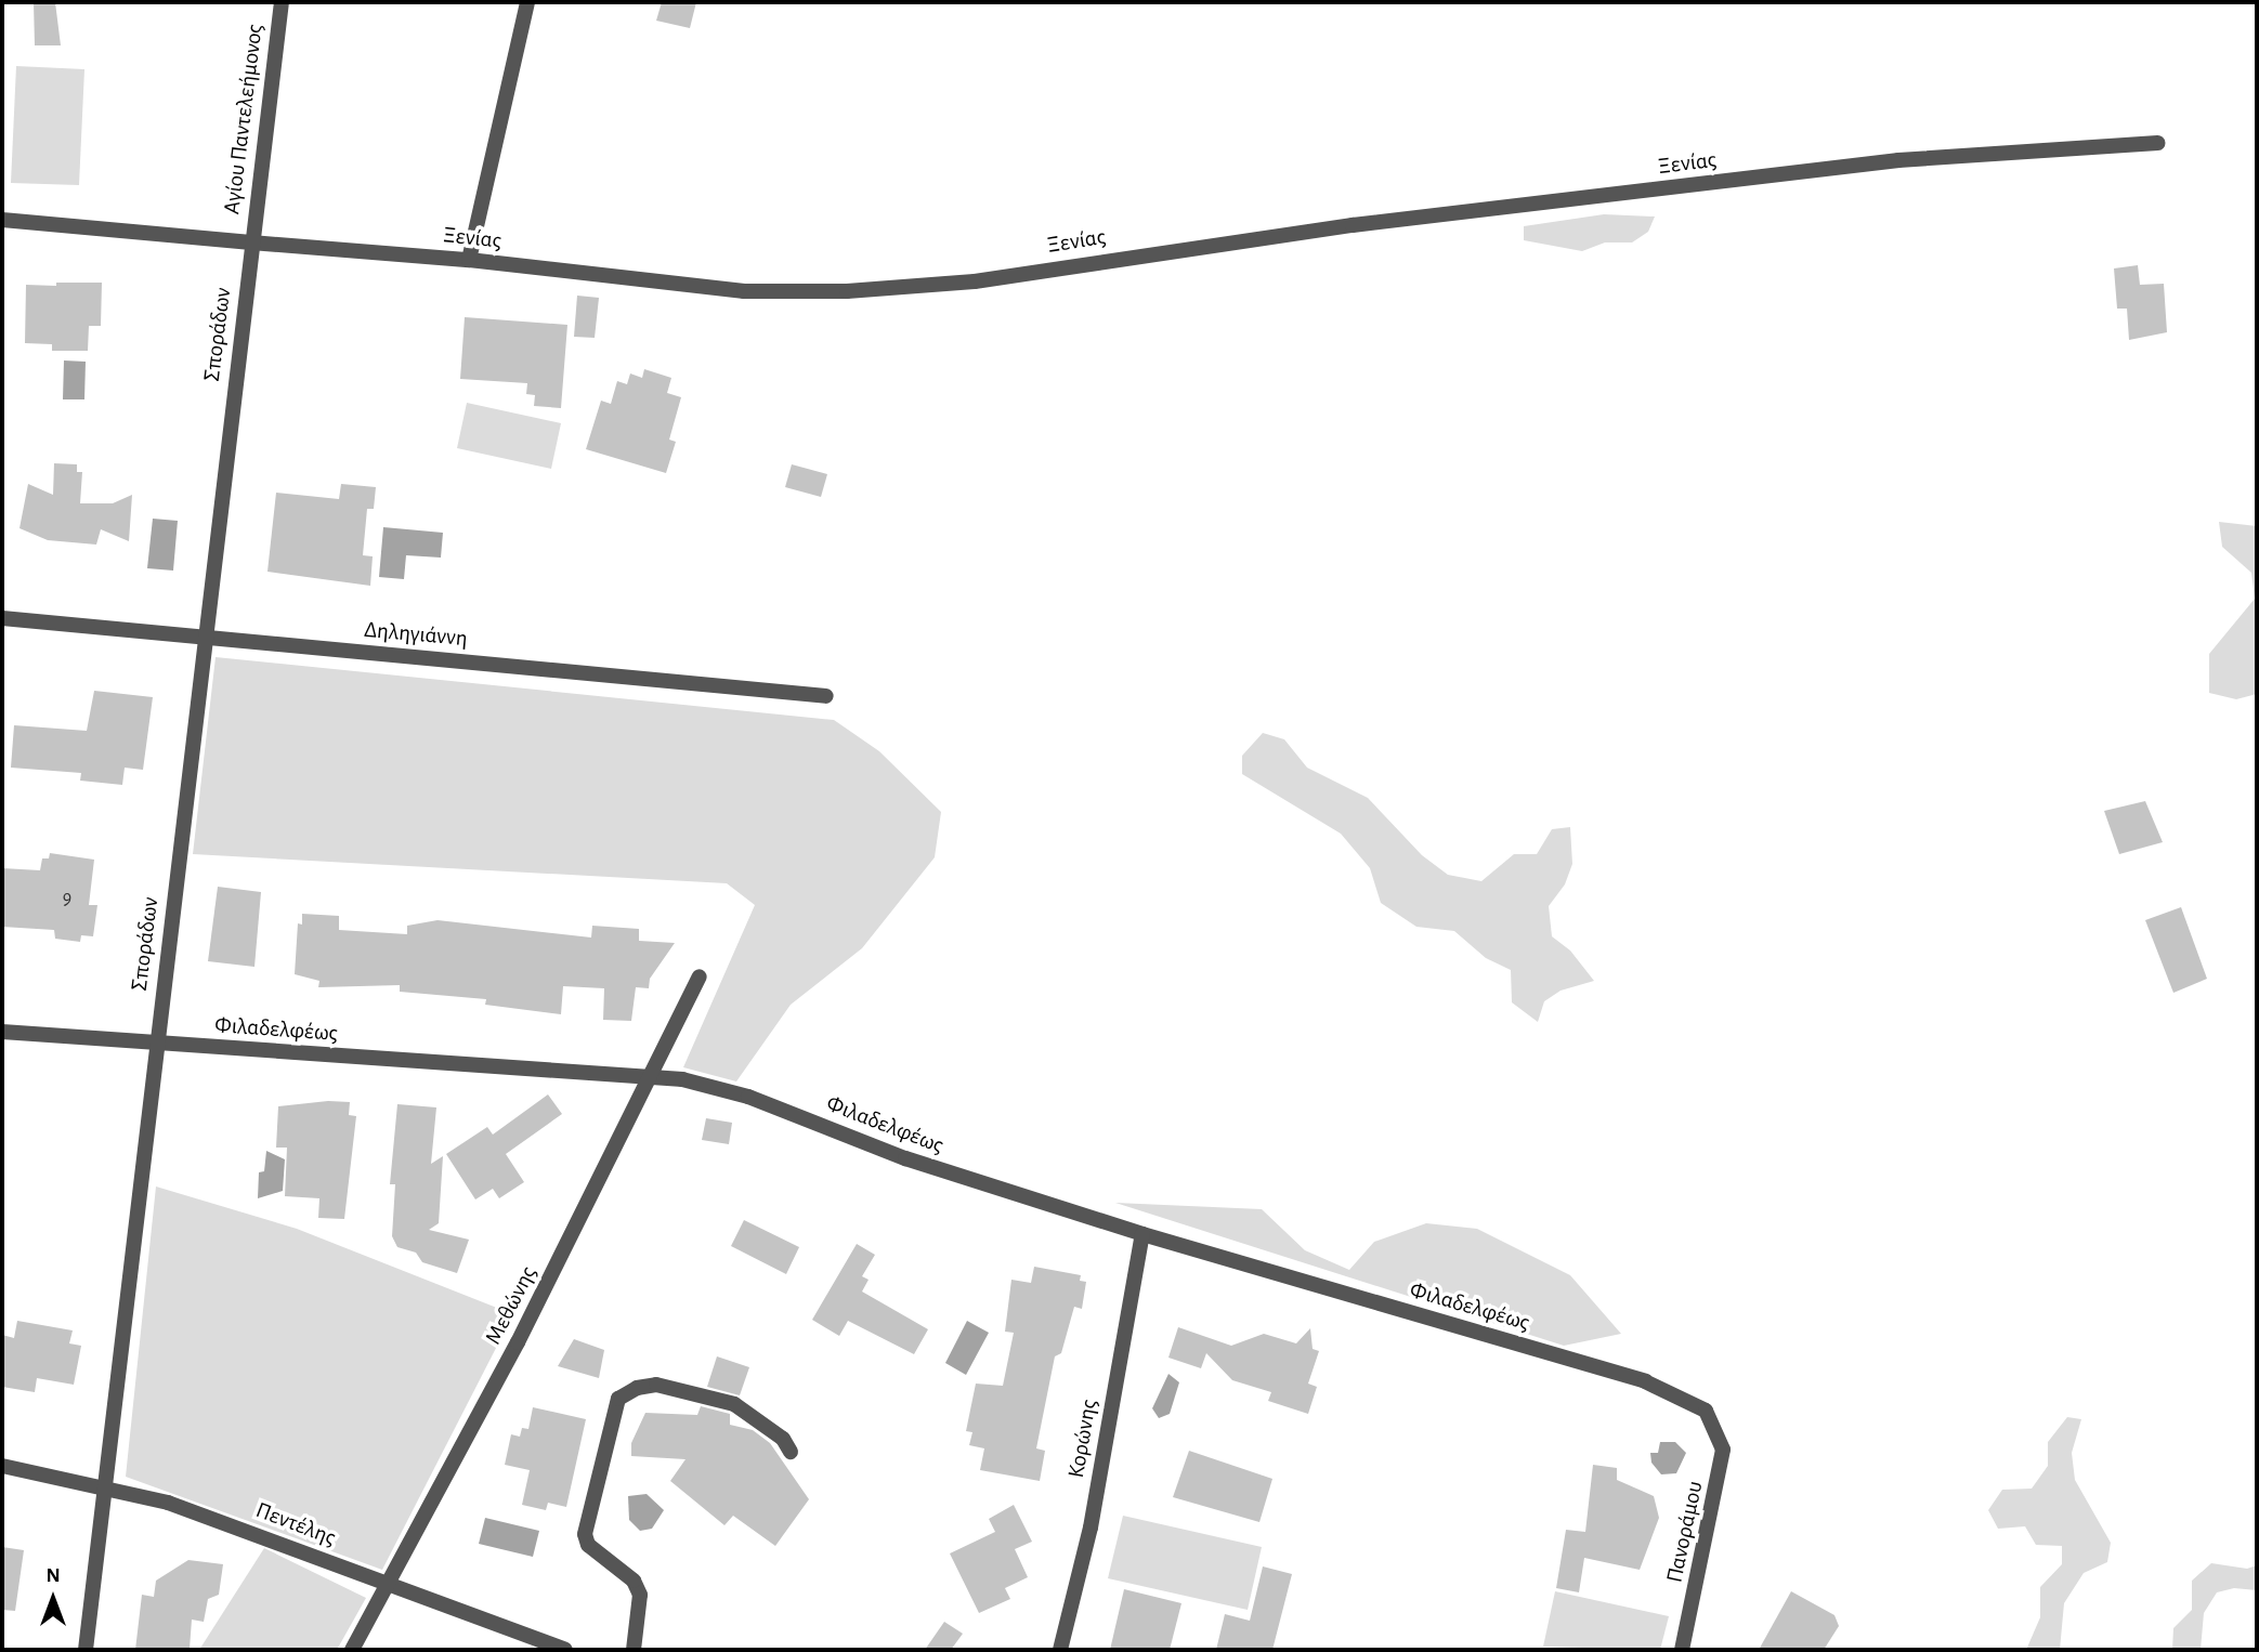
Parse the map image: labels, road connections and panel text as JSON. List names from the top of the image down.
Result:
{
  "streets": {
    "street": [
      "Αγίου Παντελεήμονος",
      "Ξενίας",
      "Σποράδων",
      "Δηληγιάννη",
      "Φιλαδελφέως",
      "Μεθώνης",
      "Κορώνης",
      "Πεντέλης",
      "Πανοράμου"
    ]
  },
  "crossings": [
    ["Αγίου Παντελεήμονος", "Ξενίας"],
    ["Αγίου Παντελεήμονος", "Σποράδων"],
    ["Ξενίας", "Σποράδων"],
    ["Σποράδων", "Δηληγιάννη"],
    ["Σποράδων", "Φιλαδελφέως"],
    ["Σποράδων", "Πεντέλης"],
    ["Φιλαδελφέως", "Μεθώνης"],
    ["Φιλαδελφέως", "Κορώνης"],
    ["Φιλαδελφέως", "Πανοράμου"],
    ["Μεθώνης", "Πεντέλης"]
  ],
  "house_numbers": ["9"],
  "north": "top"
}
